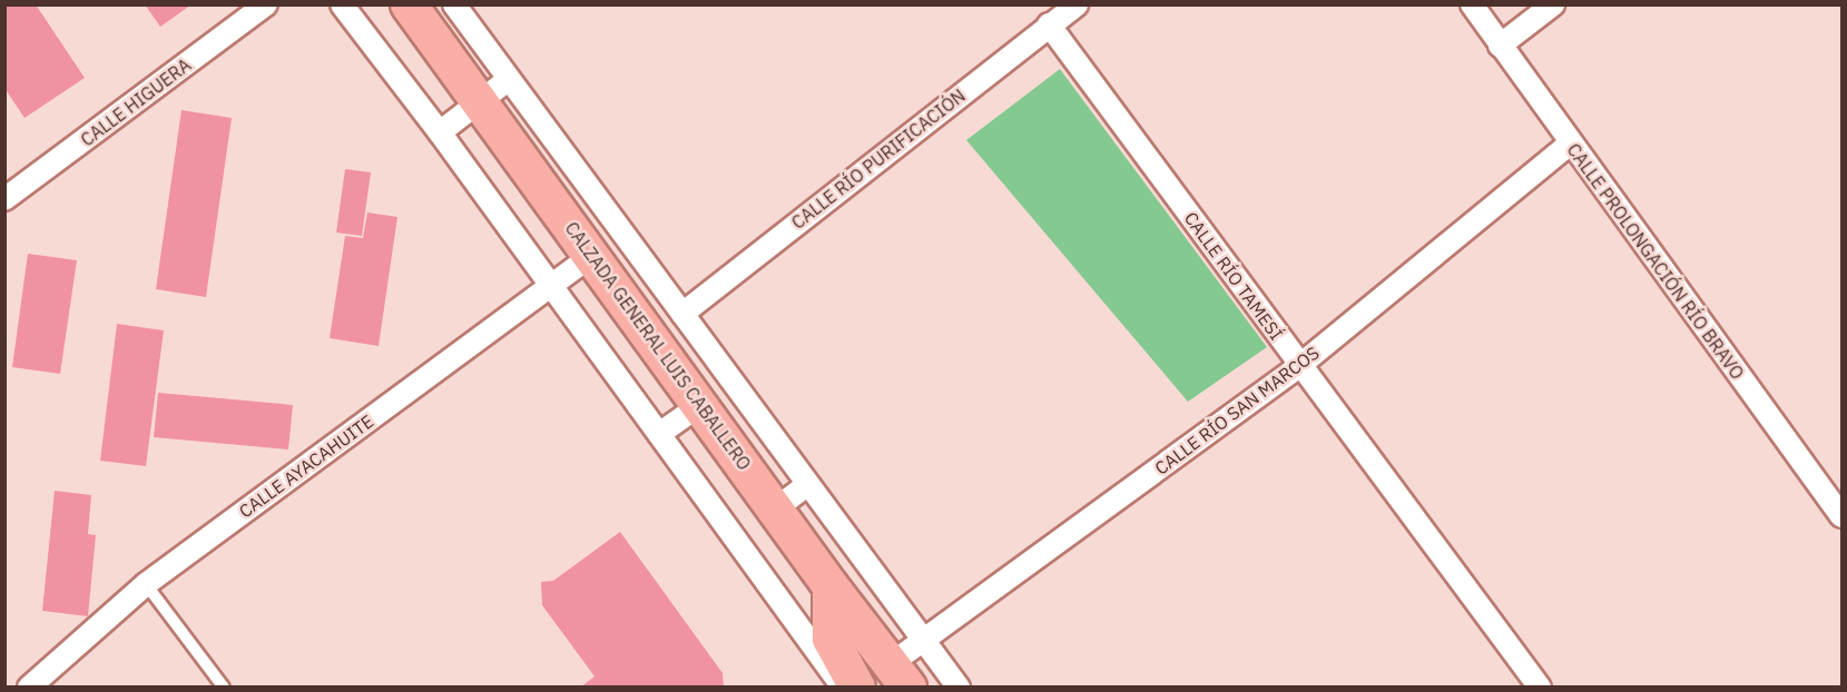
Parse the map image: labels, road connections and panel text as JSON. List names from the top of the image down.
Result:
{
  "streets": {
    "main road": ["CALZADA GENERAL LUIS CABALLERO"],
    "street": [
      "CALLE HIGUERA",
      "CALLE RÍO PURIFICACIÓN",
      "CALLE PROLONGACIÓN RÍO BRAVO",
      "CALLE RÍO TAMESÍ",
      "CALLE RÍO SAN MARCOS",
      "CALLE AYACAHUITE"
    ]
  },
  "crossings": [
    ["CALLE RÍO PURIFICACIÓN", "CALLE RÍO TAMESÍ"],
    ["CALLE PROLONGACIÓN RÍO BRAVO", "CALLE RÍO SAN MARCOS"],
    ["CALLE RÍO TAMESÍ", "CALLE RÍO SAN MARCOS"],
    ["CALZADA GENERAL LUIS CABALLERO", "CALLE RÍO SAN MARCOS"],
    ["CALZADA GENERAL LUIS CABALLERO", "CALLE AYACAHUITE"]
  ]
}
